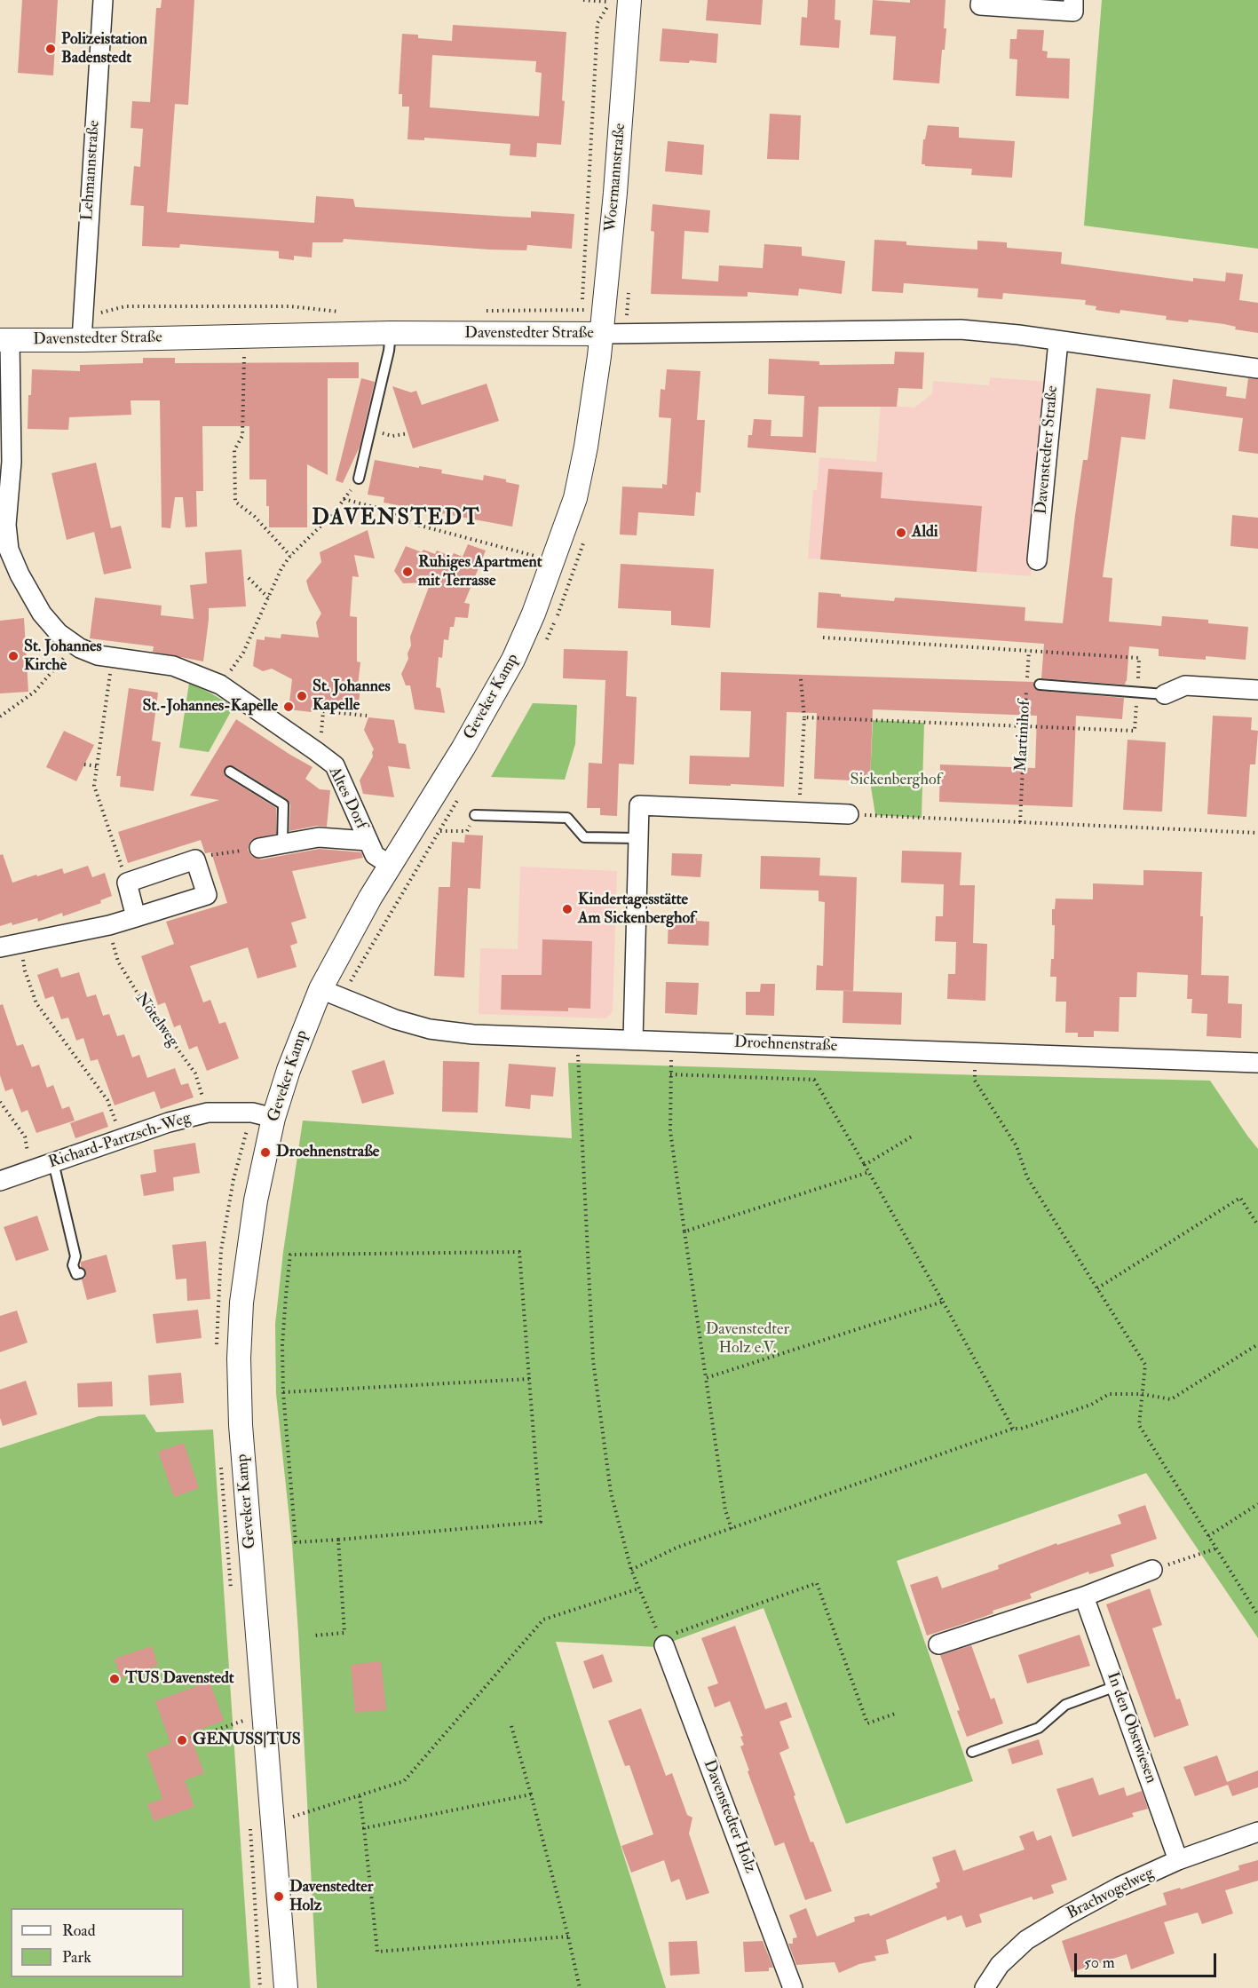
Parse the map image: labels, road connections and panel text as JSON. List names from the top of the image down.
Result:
{
  "streets": {
    "street": [
      "Lehmannstraße",
      "Woermannstraße",
      "Davenstedter Straße",
      "Geveker Kamp",
      "Altes Dorf",
      "Droehnenstraße",
      "Richard-Partzsch-Weg",
      "In den Obstwiesen",
      "Davenstedter Holz",
      "Brachvogelweg"
    ],
    "path": ["Martinihof", "Nötelweg"]
  },
  "crossings": [
    ["Lehmannstraße", "Davenstedter Straße"],
    ["Woermannstraße", "Davenstedter Straße"],
    ["Woermannstraße", "Geveker Kamp"],
    ["Davenstedter Straße", "Geveker Kamp"],
    ["Davenstedter Straße", "Altes Dorf"],
    ["Geveker Kamp", "Altes Dorf"],
    ["Geveker Kamp", "Droehnenstraße"],
    ["Geveker Kamp", "Richard-Partzsch-Weg"],
    ["Nötelweg", "Richard-Partzsch-Weg"],
    ["In den Obstwiesen", "Brachvogelweg"]
  ],
  "districts": ["DAVENSTEDT"],
  "parks": ["Sickenberghof", "Davenstedter Holz e.V."],
  "places": [
    "Polizeistation Badenstedt",
    "Aldi",
    "Ruhiges Apartment mit Terrasse",
    "St. Johannes Kirche",
    "St. Johannes Kapelle",
    "St.-Johannes-Kapelle",
    "Kindertagesstätte Am Sickenberghof",
    "Droehnenstraße",
    "TUS Davenstedt",
    "GENUSS|TUS",
    "Davenstedter Holz"
  ],
  "legend": ["Road", "Park"],
  "scale_bar": "50 m"
}
